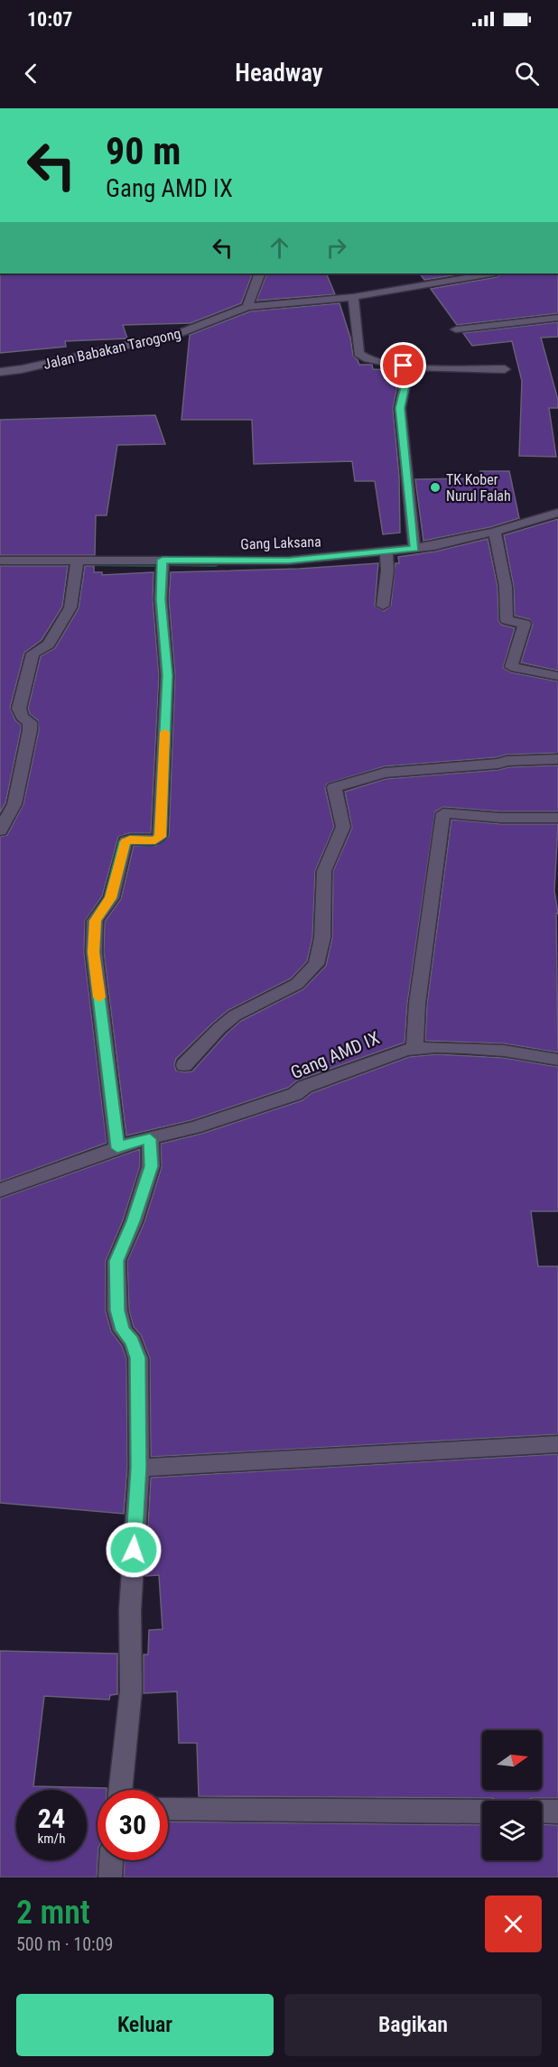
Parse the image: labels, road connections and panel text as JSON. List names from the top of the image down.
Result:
{
  "streets": {
    "street": ["Jalan Babakan Tarogong", "Gang Laksana", "Gang AMD IX"]
  },
  "places": ["TK Kober Nurul Falah"],
  "north": "right",
  "page": {
    "status": "10:07",
    "header": "Headway",
    "turn": ["90 m", "Gang AMD IX"],
    "speed": "24 km/h",
    "limit": "30",
    "heading": ["2 mnt", "500 m · 10:09"],
    "buttons": ["Keluar", "Bagikan"]
  }
}
